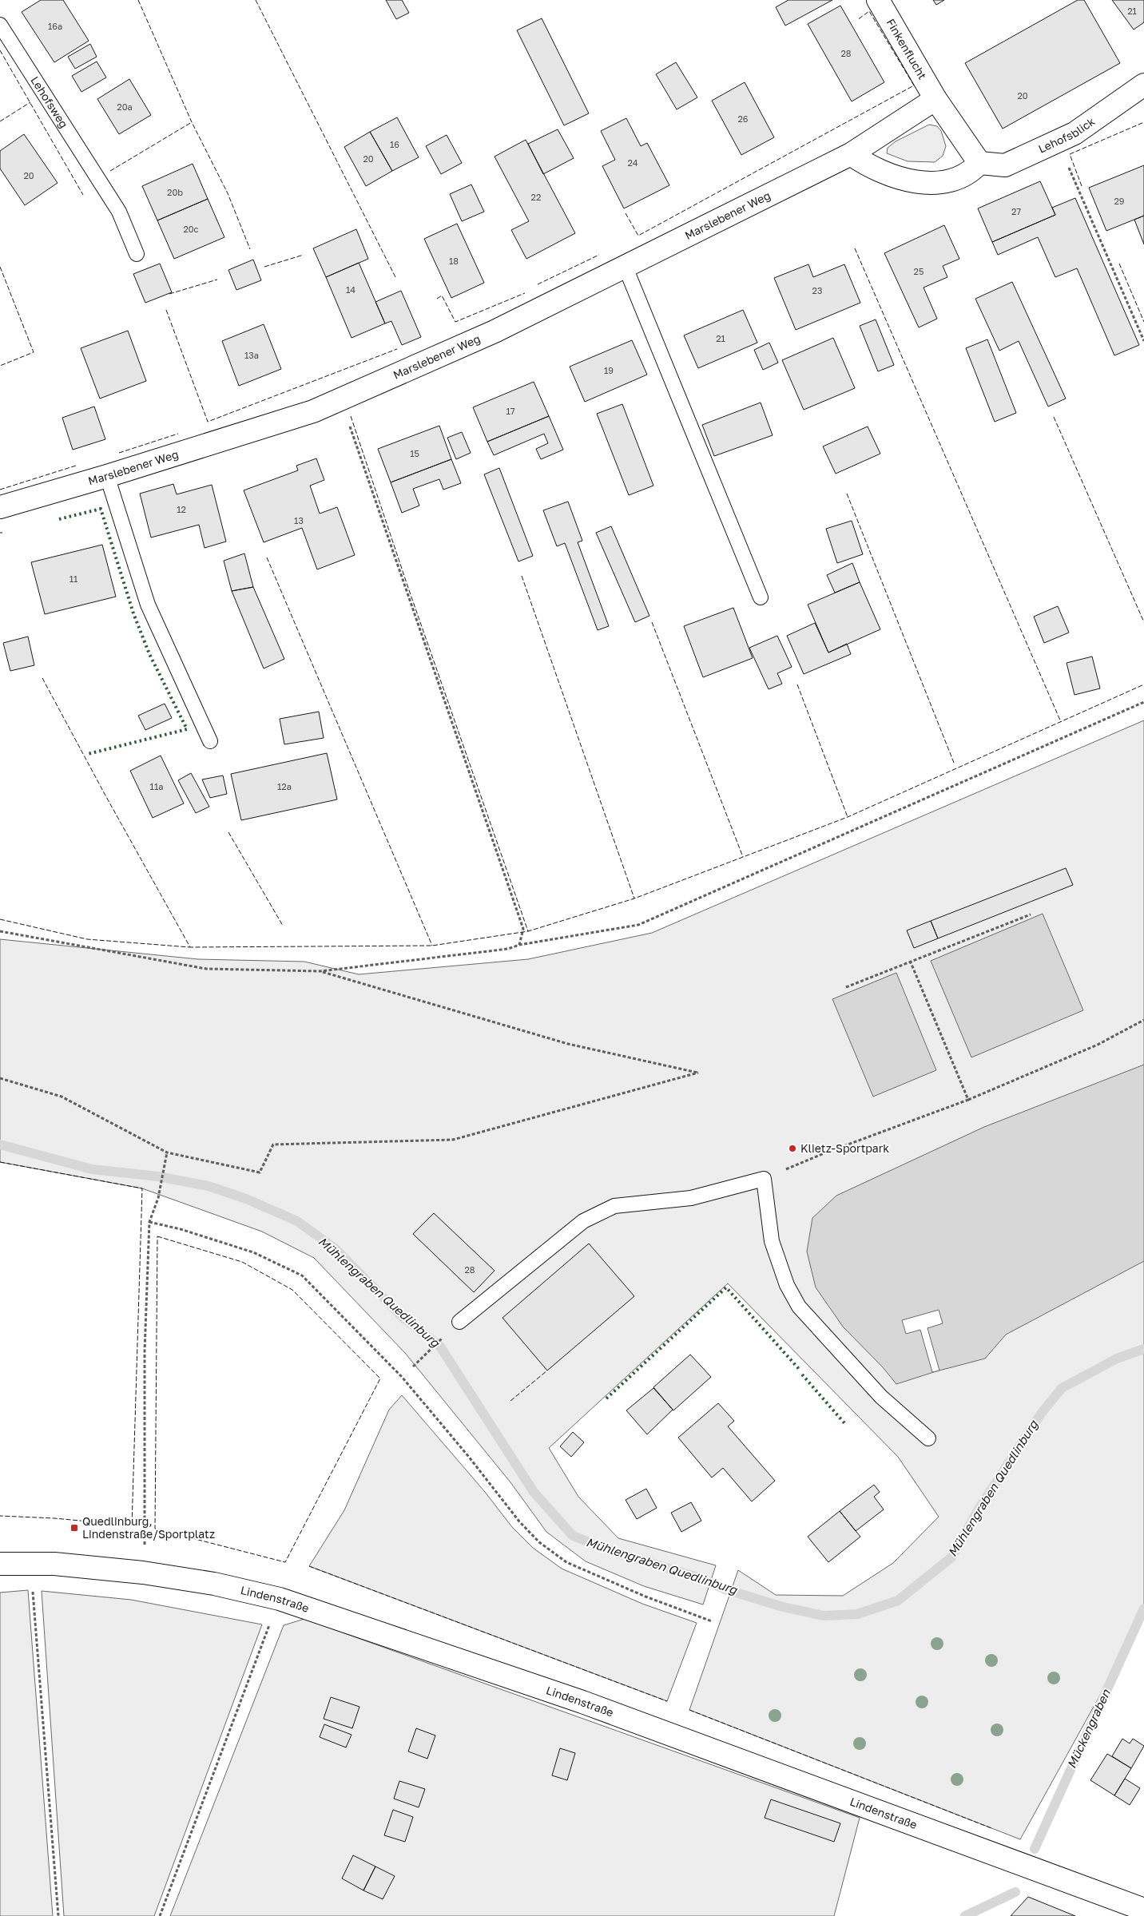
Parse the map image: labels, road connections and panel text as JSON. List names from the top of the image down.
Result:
{
  "streets": {
    "street": [
      "Finkenflucht",
      "Lehofsblick",
      "Marslebener Weg",
      "Lindenstraße"
    ],
    "lane": ["Lehofsweg"]
  },
  "crossings": [
    ["Finkenflucht", "Marslebener Weg"]
  ],
  "water": ["Mühlengraben Quedlinburg", "Mückengraben"],
  "places": {
    "other": ["Klietz-Sportpark"],
    "transit": ["Quedlinburg, Lindenstraße/Sportplatz"]
  },
  "house_numbers": [
    "21",
    "16a",
    "28",
    "20",
    "20a",
    "26",
    "16",
    "20",
    "24",
    "20",
    "20b",
    "22",
    "29",
    "27",
    "20c",
    "18",
    "25",
    "14",
    "23",
    "21",
    "13a",
    "19",
    "17",
    "15",
    "12",
    "13",
    "11",
    "11a",
    "12a",
    "28"
  ]
}
